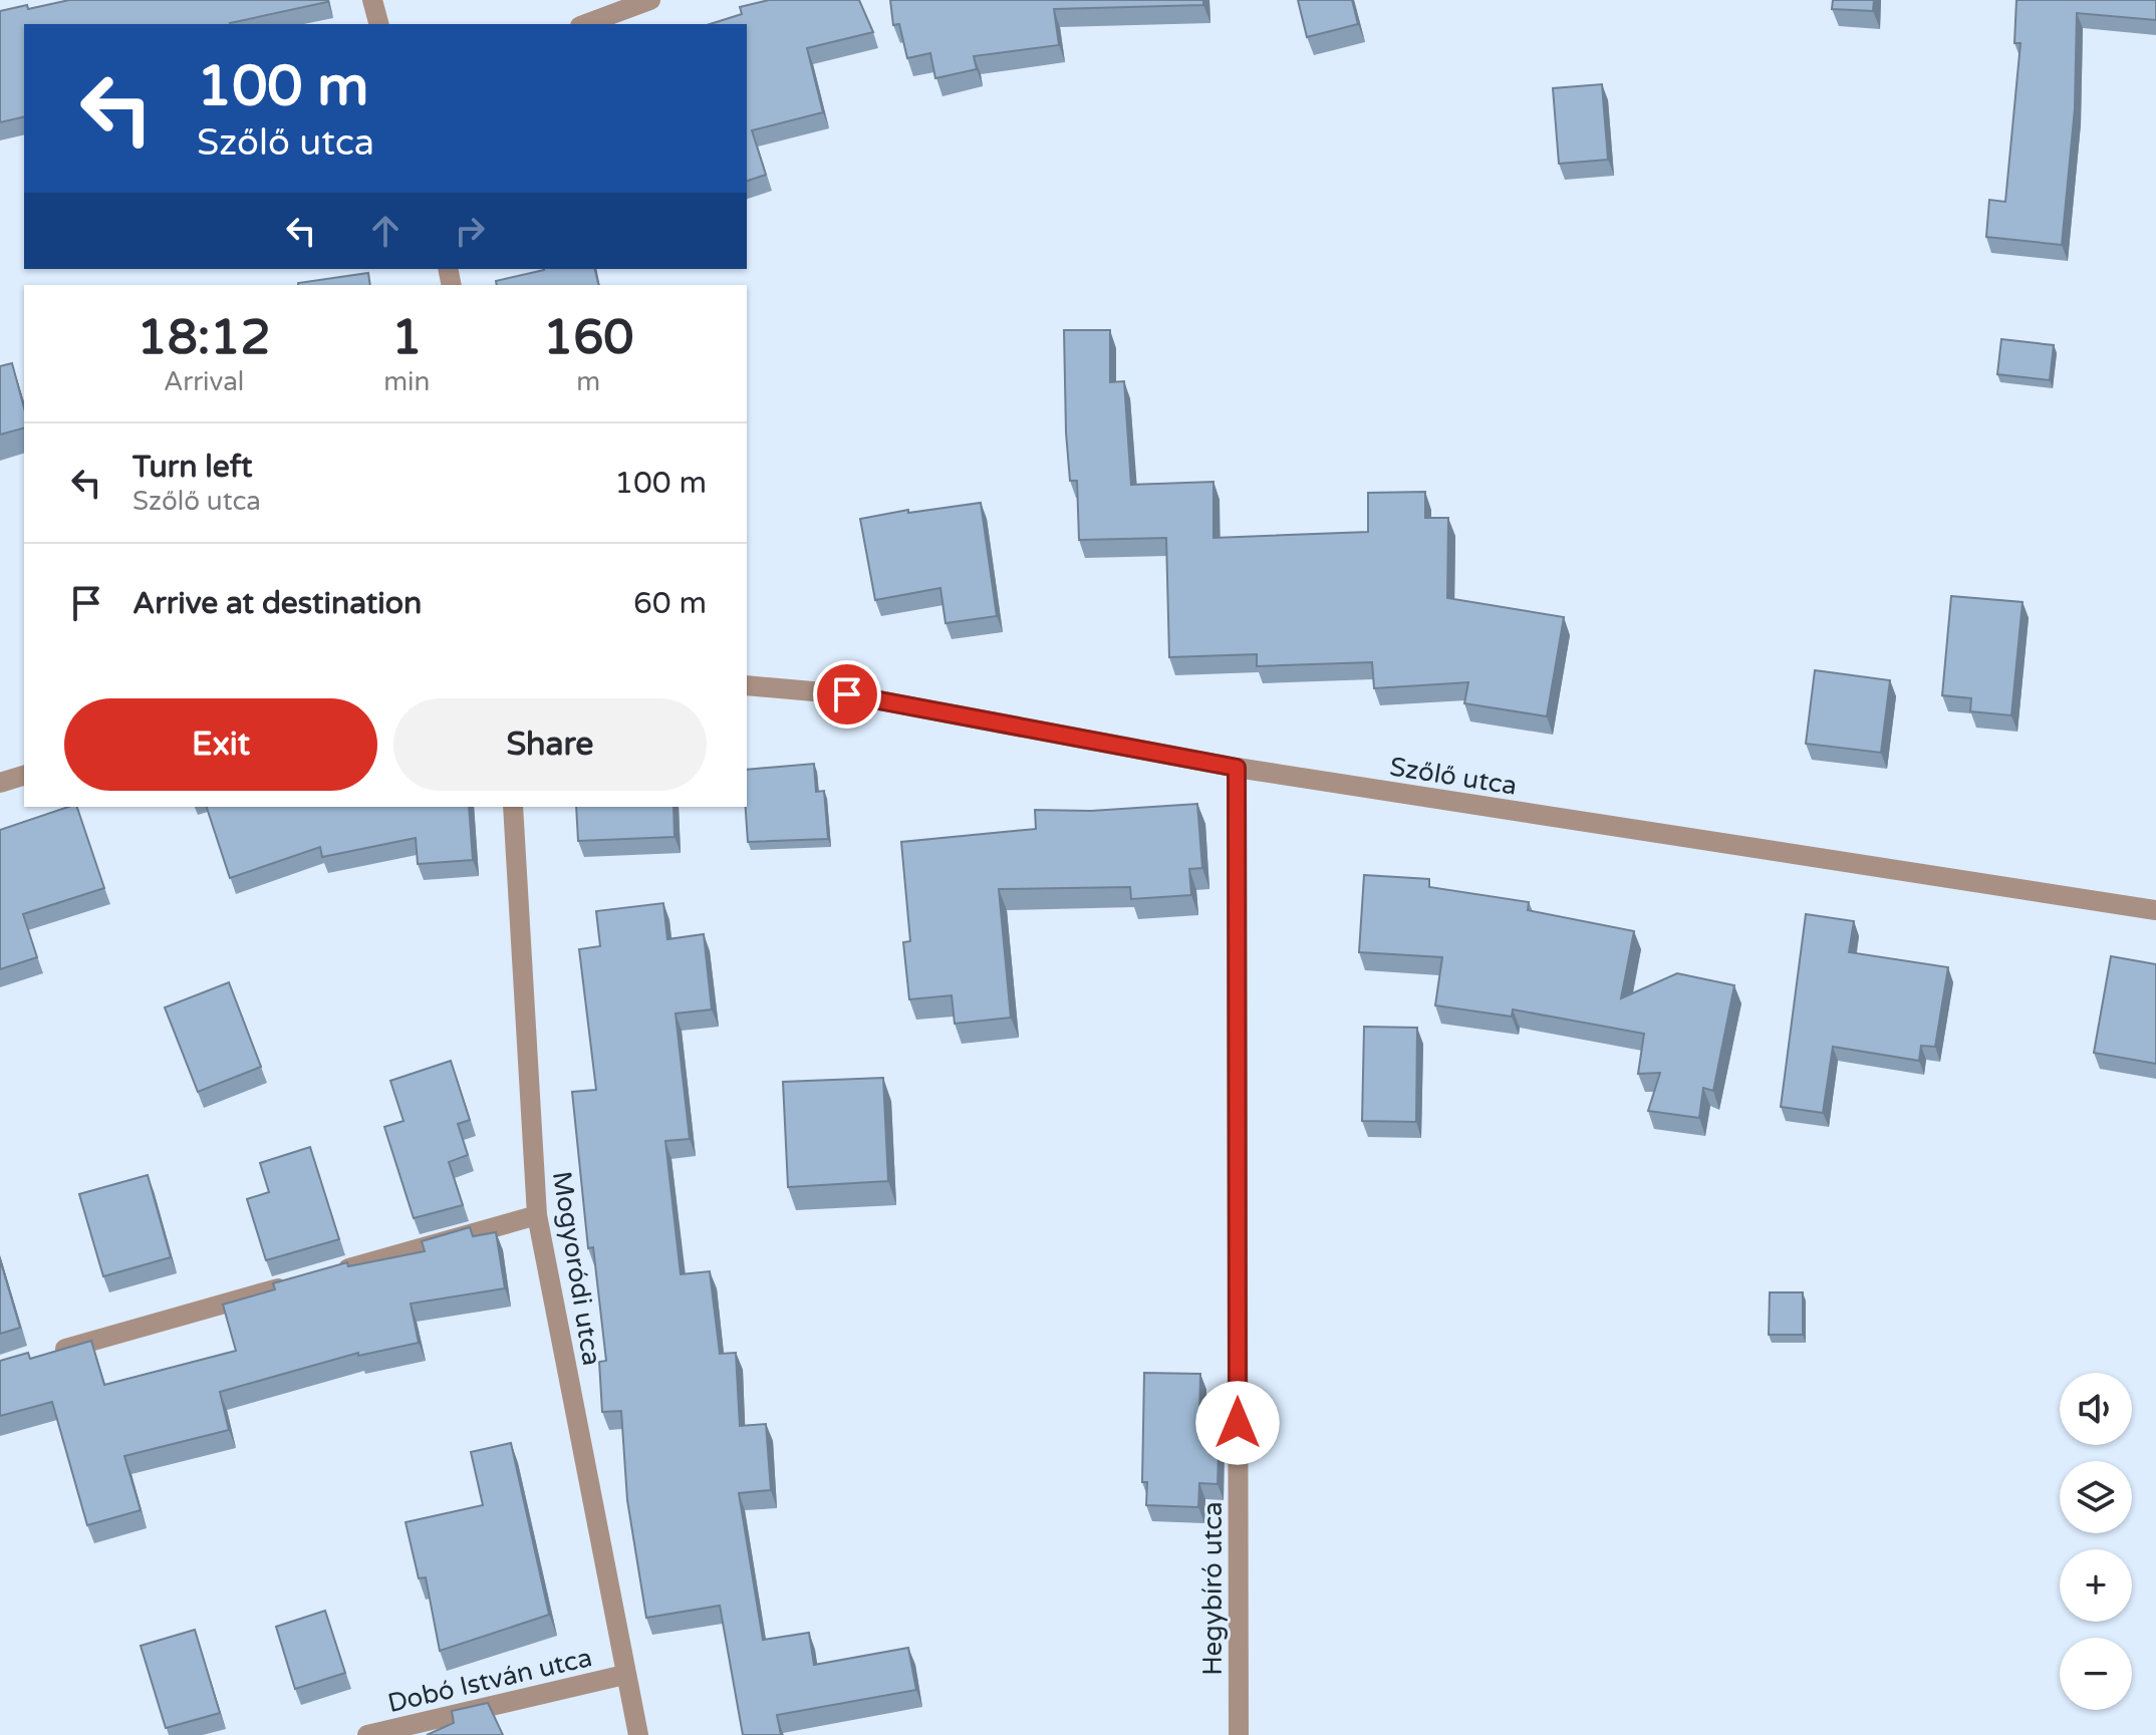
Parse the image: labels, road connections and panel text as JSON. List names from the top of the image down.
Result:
{
  "streets": {
    "street": [
      "Szőlő utca",
      "Mogyoródi utca",
      "Hegybíró utca",
      "Dobó István utca"
    ]
  },
  "crossings": [
    ["Szőlő utca", "Hegybíró utca"],
    ["Mogyoródi utca", "Dobó István utca"]
  ],
  "page": {
    "turn": ["100 m", "Szőlő utca"],
    "eta": [
      "18:12",
      "Arrival",
      "1",
      "min",
      "160",
      "m"
    ],
    "list": [
      {
        "name": "Turn left",
        "note": "Szőlő utca",
        "value": "100 m"
      },
      {
        "name": "Arrive at destination",
        "value": "60 m"
      }
    ],
    "buttons": ["Exit", "Share"],
    "map_buttons": ["+", "−"]
  }
}
